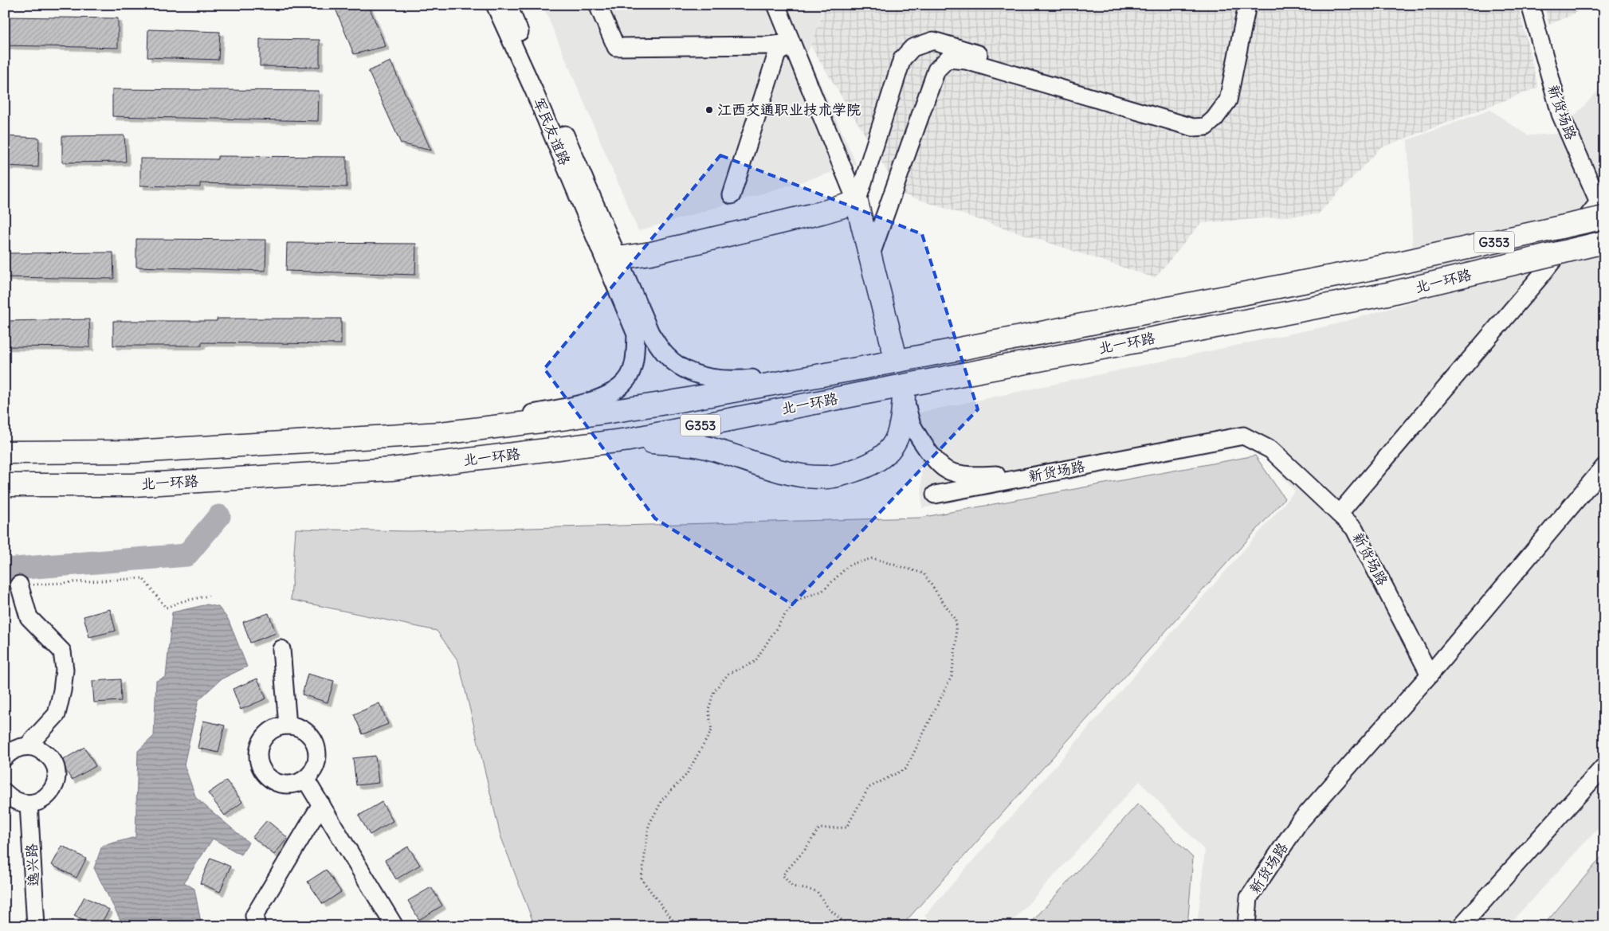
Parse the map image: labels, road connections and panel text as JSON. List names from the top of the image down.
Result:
{
  "streets": {
    "highway": ["G353", "北一环路"],
    "street": ["新货场路", "军民友谊路", "逸兴路"]
  },
  "crossings": [
    ["新货场路", "北一环路"]
  ],
  "places": ["江西交通职业技术学院"]
}
